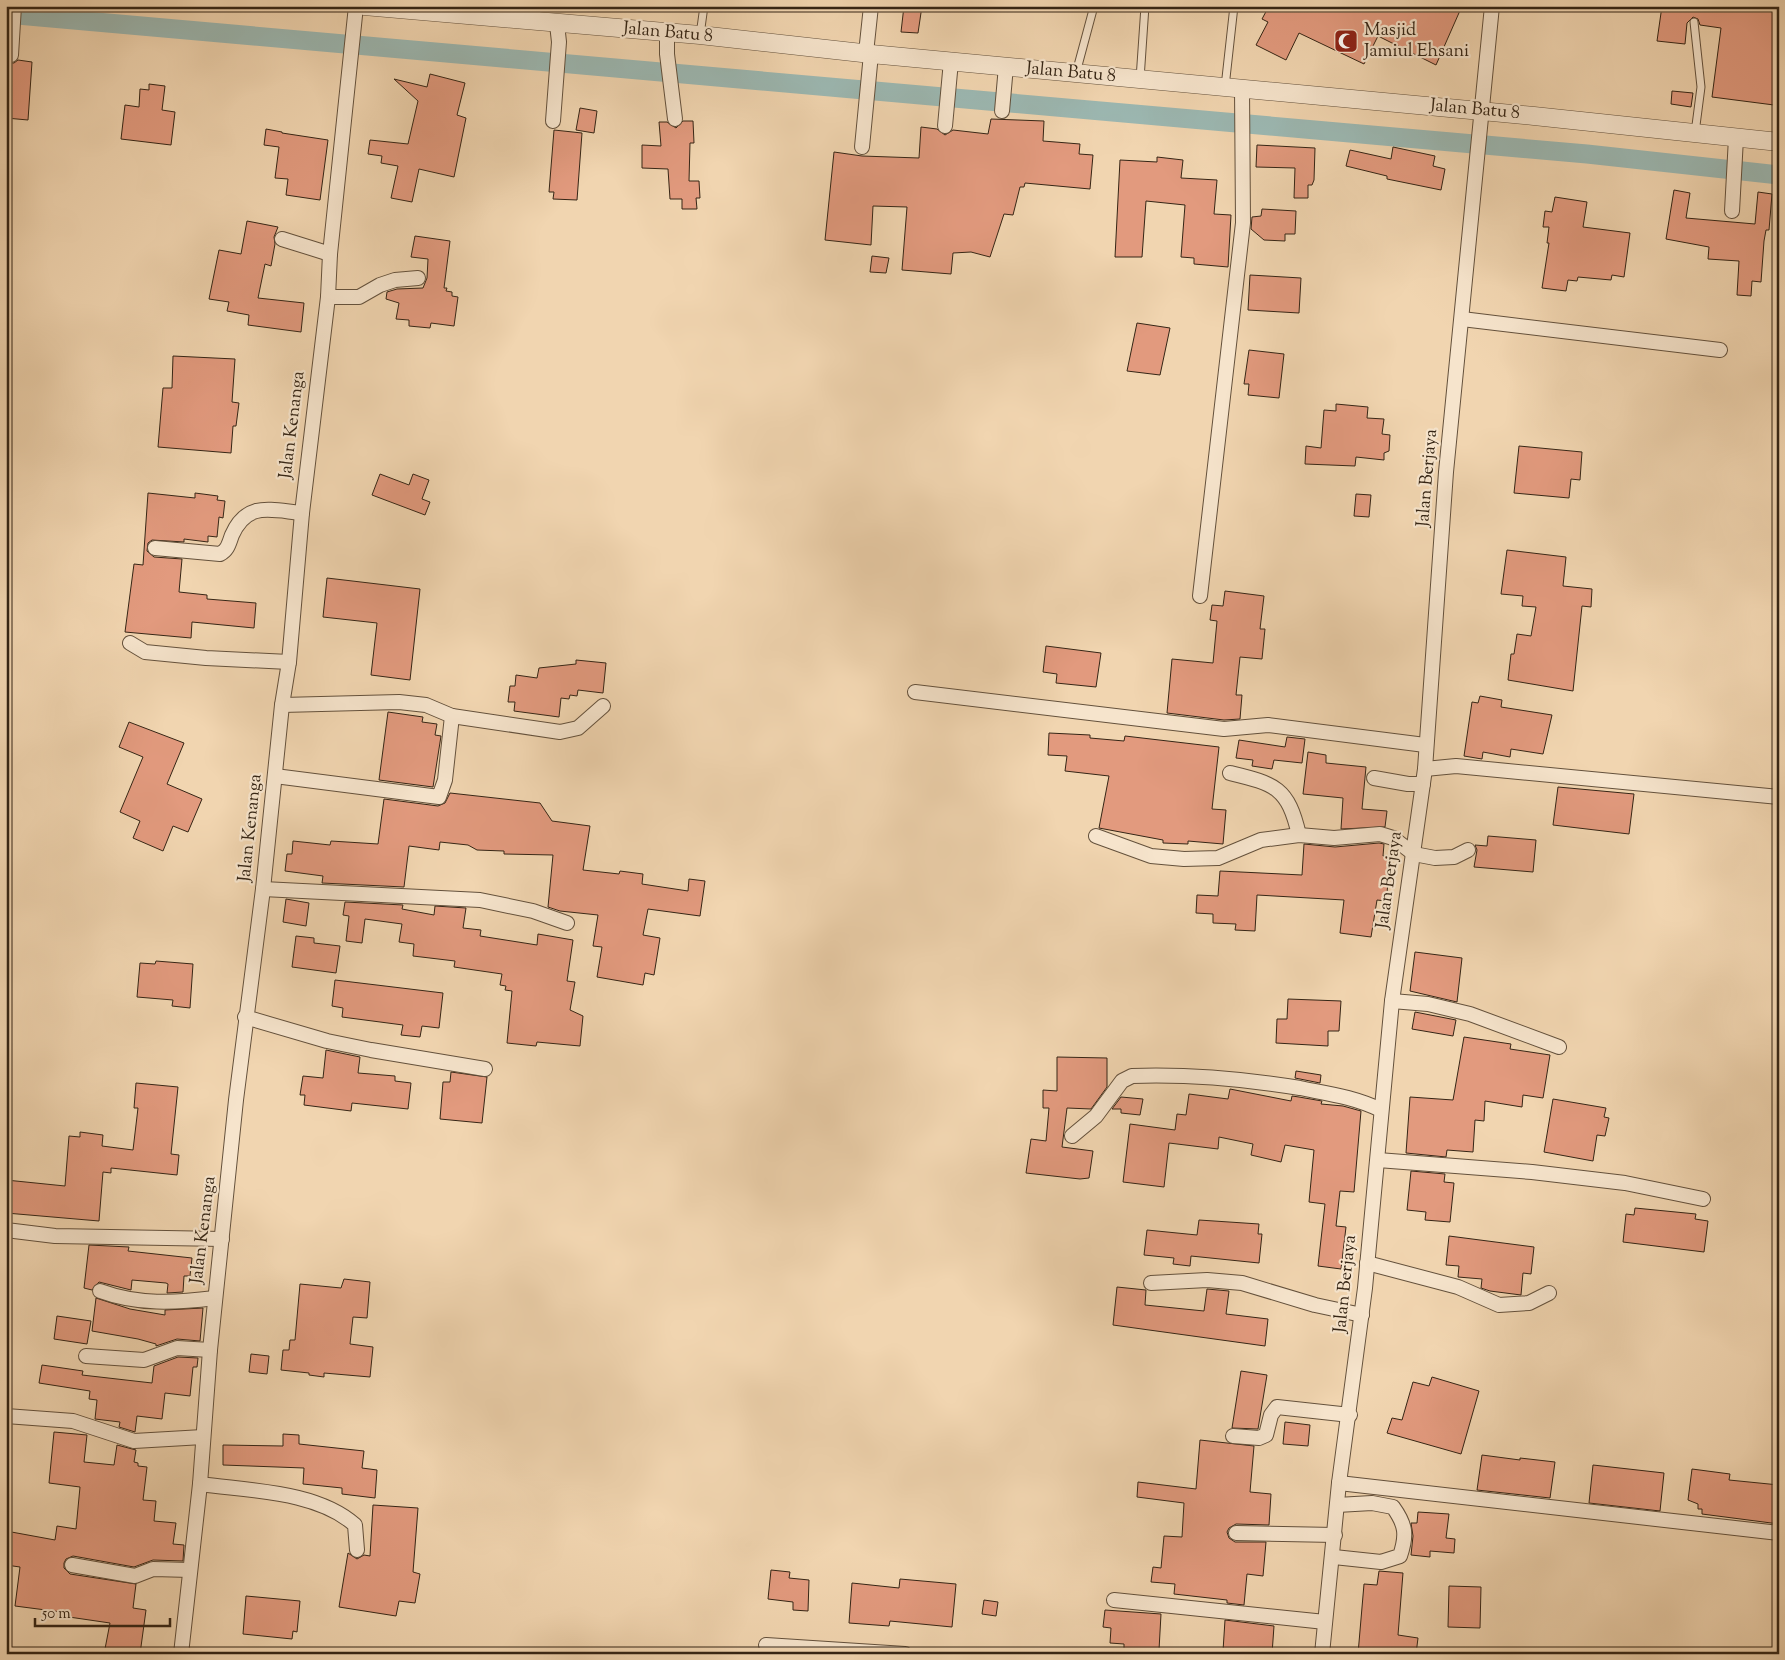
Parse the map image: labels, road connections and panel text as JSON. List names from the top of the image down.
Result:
{
  "streets": {
    "street": ["Jalan Batu 8", "Jalan Kenanga", "Jalan Berjaya"]
  },
  "crossings": [
    ["Jalan Batu 8", "Jalan Berjaya"]
  ],
  "places": {
    "mosque": ["Masjid Jamiul Ehsani"]
  },
  "scale_bar": "50 m"
}
